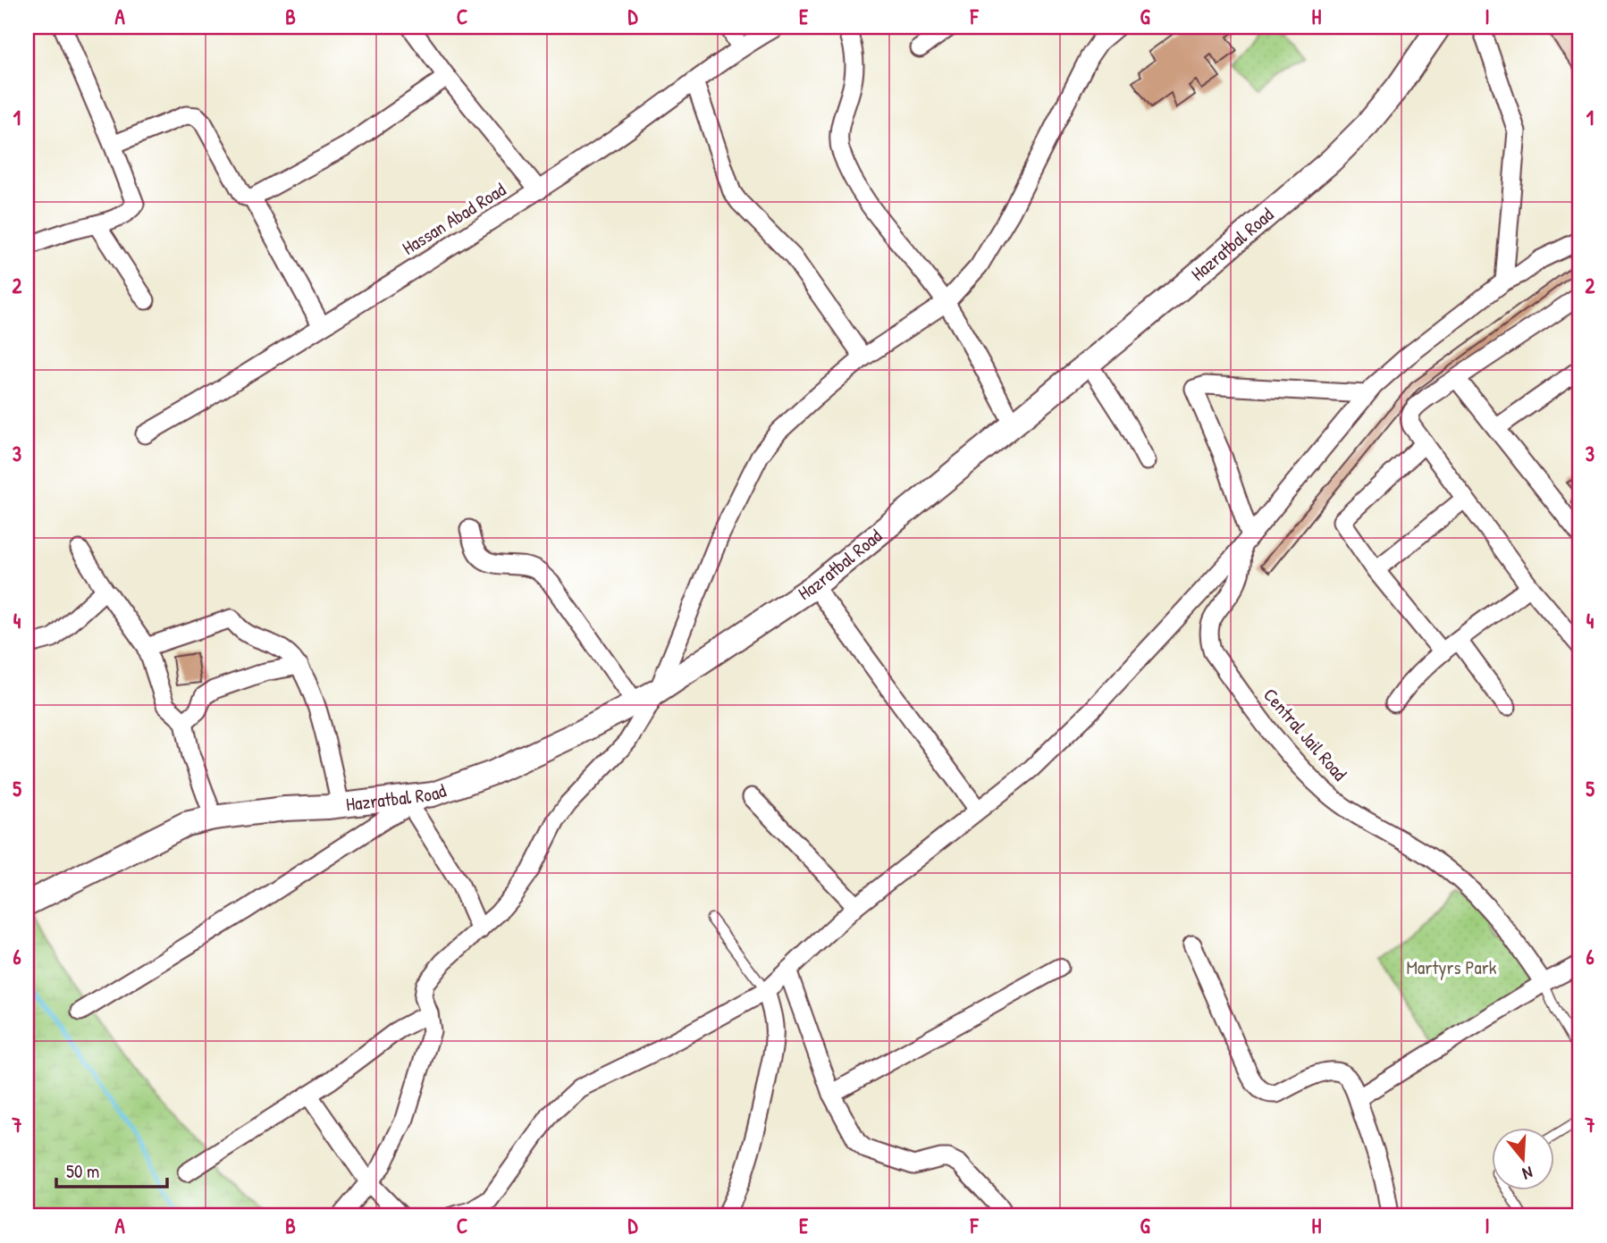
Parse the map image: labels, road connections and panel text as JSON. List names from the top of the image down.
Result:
{
  "streets": {
    "main road": ["Hazratbal Road"],
    "street": ["Hassan Abad Road", "Central Jail Road"]
  },
  "parks": ["Martyrs Park"],
  "scale_bar": "50 m",
  "north": "bottom",
  "grid": {
    "columns": [
      "A",
      "B",
      "C",
      "D",
      "E",
      "F",
      "G",
      "H",
      "I"
    ],
    "rows": [
      "1",
      "2",
      "3",
      "4",
      "5",
      "6",
      "7"
    ]
  }
}
